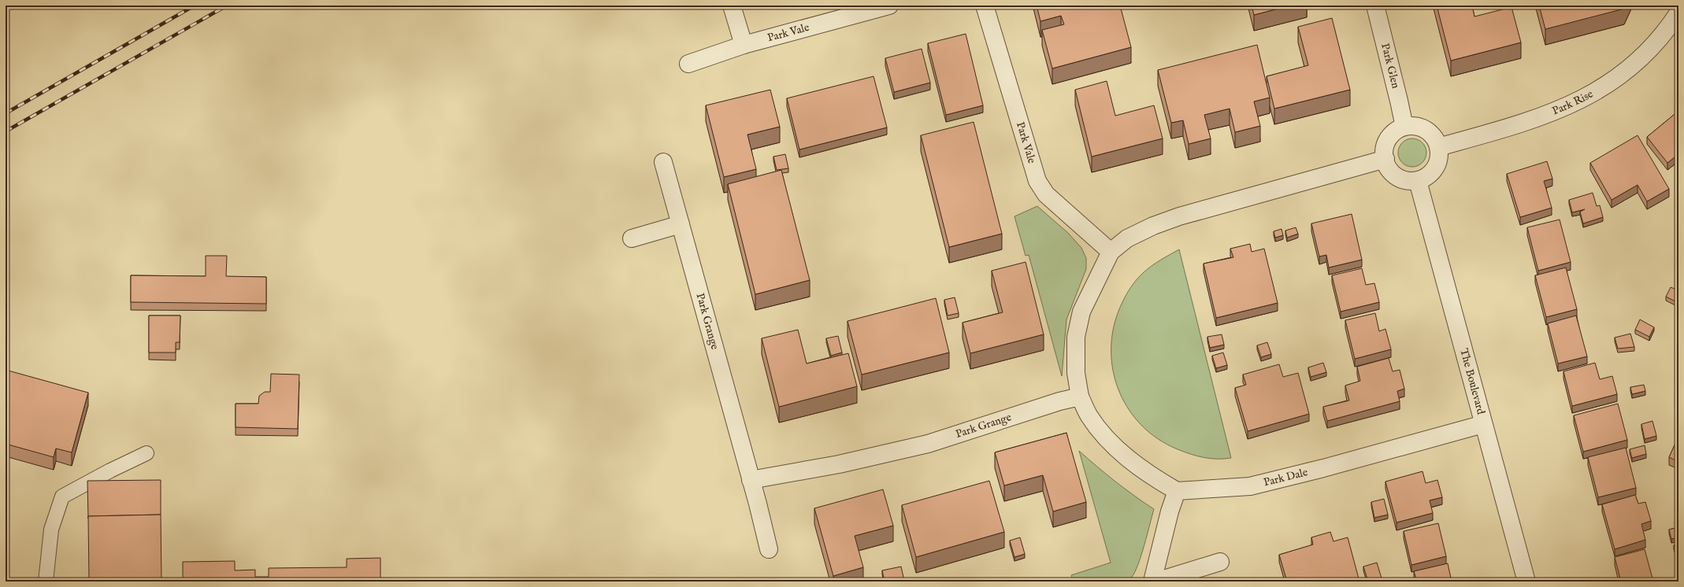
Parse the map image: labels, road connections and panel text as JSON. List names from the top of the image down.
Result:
{
  "streets": {
    "street": [
      "Park Vale",
      "Park Glen",
      "Park Rise",
      "Park Grange",
      "The Boulevard",
      "Park Dale"
    ]
  },
  "crossings": [
    ["Park Glen", "Park Rise"],
    ["Park Glen", "The Boulevard"],
    ["Park Rise", "The Boulevard"],
    ["The Boulevard", "Park Dale"]
  ]
}
